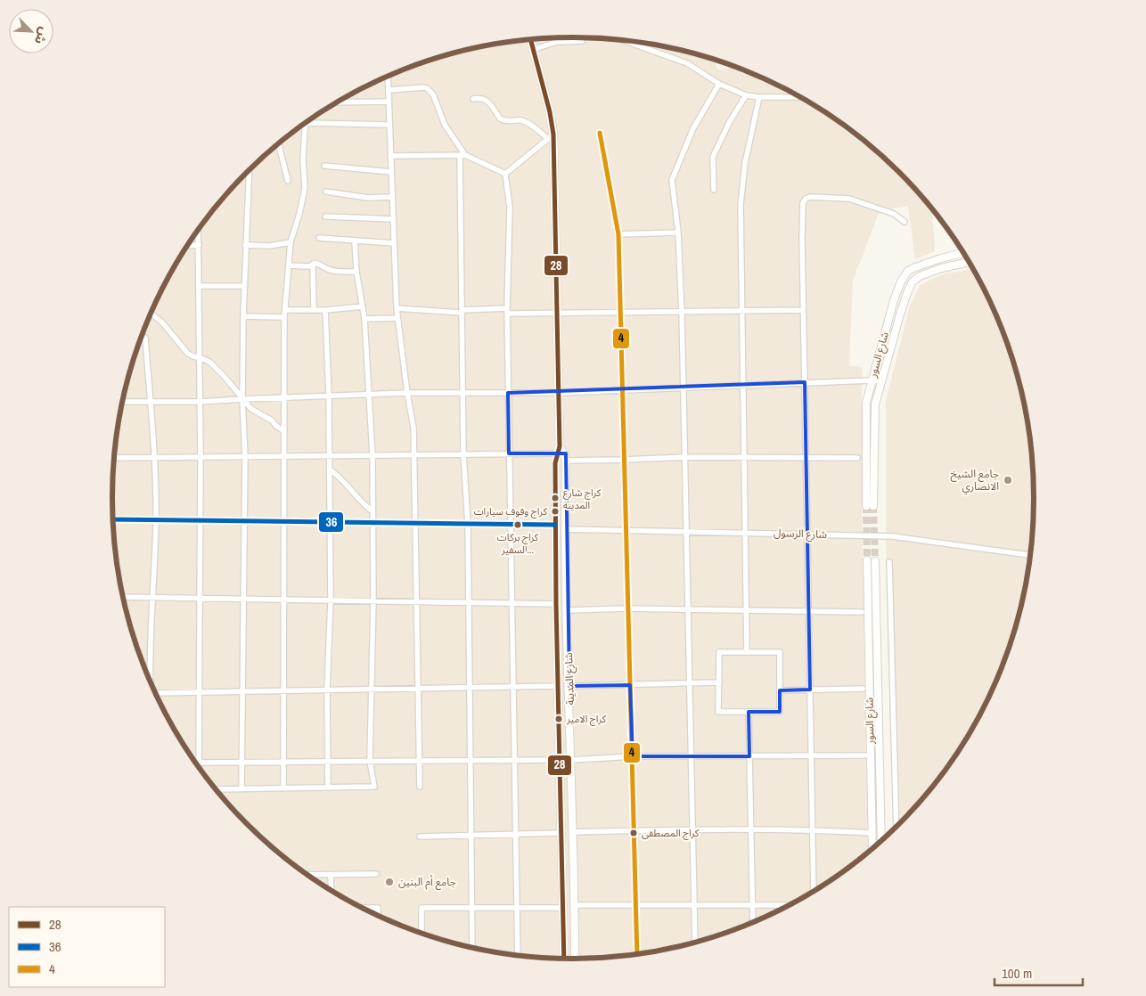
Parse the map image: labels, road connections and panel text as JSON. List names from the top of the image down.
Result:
{
  "streets": {
    "main road": ["شارع السور", "شارع المدينة"],
    "street": ["شارع الرسول"]
  },
  "crossings": [
    ["شارع الرسول", "شارع المدينة"]
  ],
  "places": [
    "جامع الشيخ الانصاري",
    "كراج شارع المدينه",
    "كراج وقوف سيارات",
    "كراج بركات السفير...",
    "كراج الامير",
    "كراج المصطفى",
    "جامع أم البنين"
  ],
  "lines": ["transit line 28", "transit line 4", "transit line 36"],
  "legend": ["28", "36", "4"],
  "scale_bar": "100 m",
  "north": "bottom right"
}
